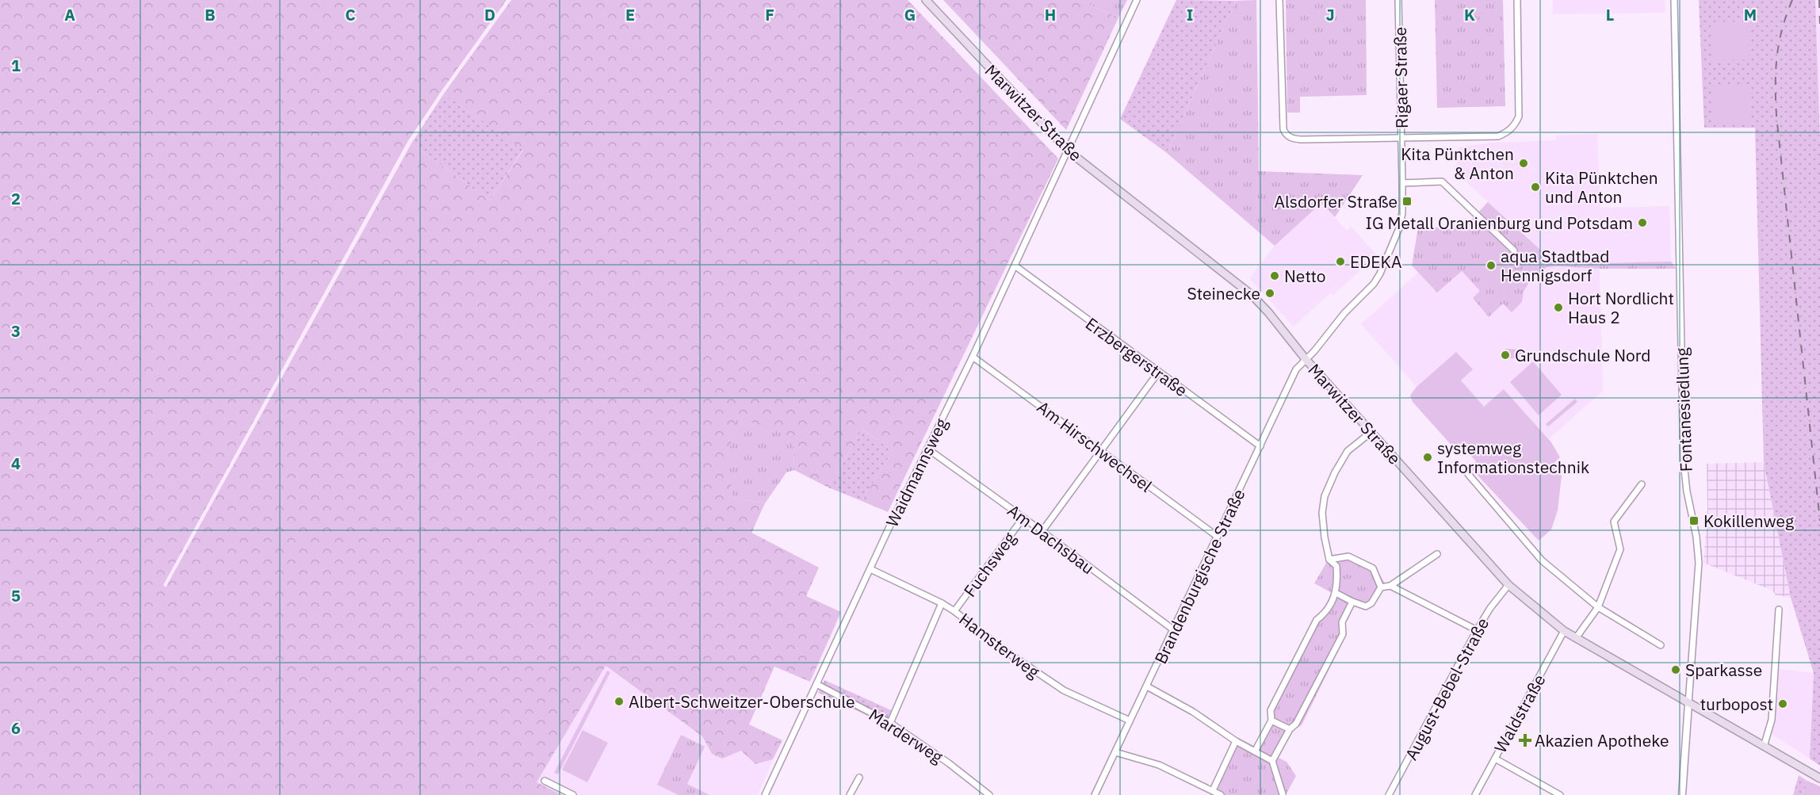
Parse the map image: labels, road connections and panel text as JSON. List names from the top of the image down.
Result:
{
  "streets": {
    "main road": ["Marwitzer Straße"],
    "street": [
      "Rigaer Straße",
      "Erzbergerstraße",
      "Fontanesiedlung",
      "Am Hirschwechsel",
      "Waidmannsweg",
      "Am Dachsbau",
      "Fuchsweg",
      "Brandenburgische Straße",
      "Hamsterweg",
      "August-Bebel-Straße",
      "Waldstraße",
      "Marderweg"
    ]
  },
  "crossings": [
    ["Rigaer Straße", "Marwitzer Straße"],
    ["Rigaer Straße", "Brandenburgische Straße"],
    ["Marwitzer Straße", "Fontanesiedlung"],
    ["Marwitzer Straße", "Waidmannsweg"],
    ["Marwitzer Straße", "Brandenburgische Straße"],
    ["Marwitzer Straße", "August-Bebel-Straße"],
    ["Marwitzer Straße", "Waldstraße"],
    ["Erzbergerstraße", "Waidmannsweg"],
    ["Erzbergerstraße", "Fuchsweg"],
    ["Erzbergerstraße", "Brandenburgische Straße"],
    ["Am Hirschwechsel", "Waidmannsweg"],
    ["Am Hirschwechsel", "Fuchsweg"],
    ["Am Hirschwechsel", "Brandenburgische Straße"],
    ["Waidmannsweg", "Am Dachsbau"],
    ["Waidmannsweg", "Hamsterweg"],
    ["Waidmannsweg", "Marderweg"],
    ["Am Dachsbau", "Fuchsweg"],
    ["Am Dachsbau", "Brandenburgische Straße"],
    ["Fuchsweg", "Hamsterweg"],
    ["Brandenburgische Straße", "Hamsterweg"]
  ],
  "places": {
    "other": [
      "Kita Pünktchen & Anton",
      "Kita Pünktchen und Anton",
      "IG Metall Oranienburg und Potsdam",
      "EDEKA",
      "aqua Stadtbad Hennigsdorf",
      "Netto",
      "Steinecke",
      "Hort Nordlicht Haus 2",
      "Grundschule Nord",
      "systemweg Informationstechnik",
      "Sparkasse",
      "Albert-Schweitzer-Oberschule",
      "turbopost"
    ],
    "transit": ["Alsdorfer Straße", "Kokillenweg"],
    "health": ["Akazien Apotheke"]
  },
  "grid": {
    "columns": [
      "A",
      "B",
      "C",
      "D",
      "E",
      "F",
      "G",
      "H",
      "I",
      "J",
      "K",
      "L",
      "M"
    ],
    "rows": [
      "1",
      "2",
      "3",
      "4",
      "5",
      "6"
    ]
  }
}
